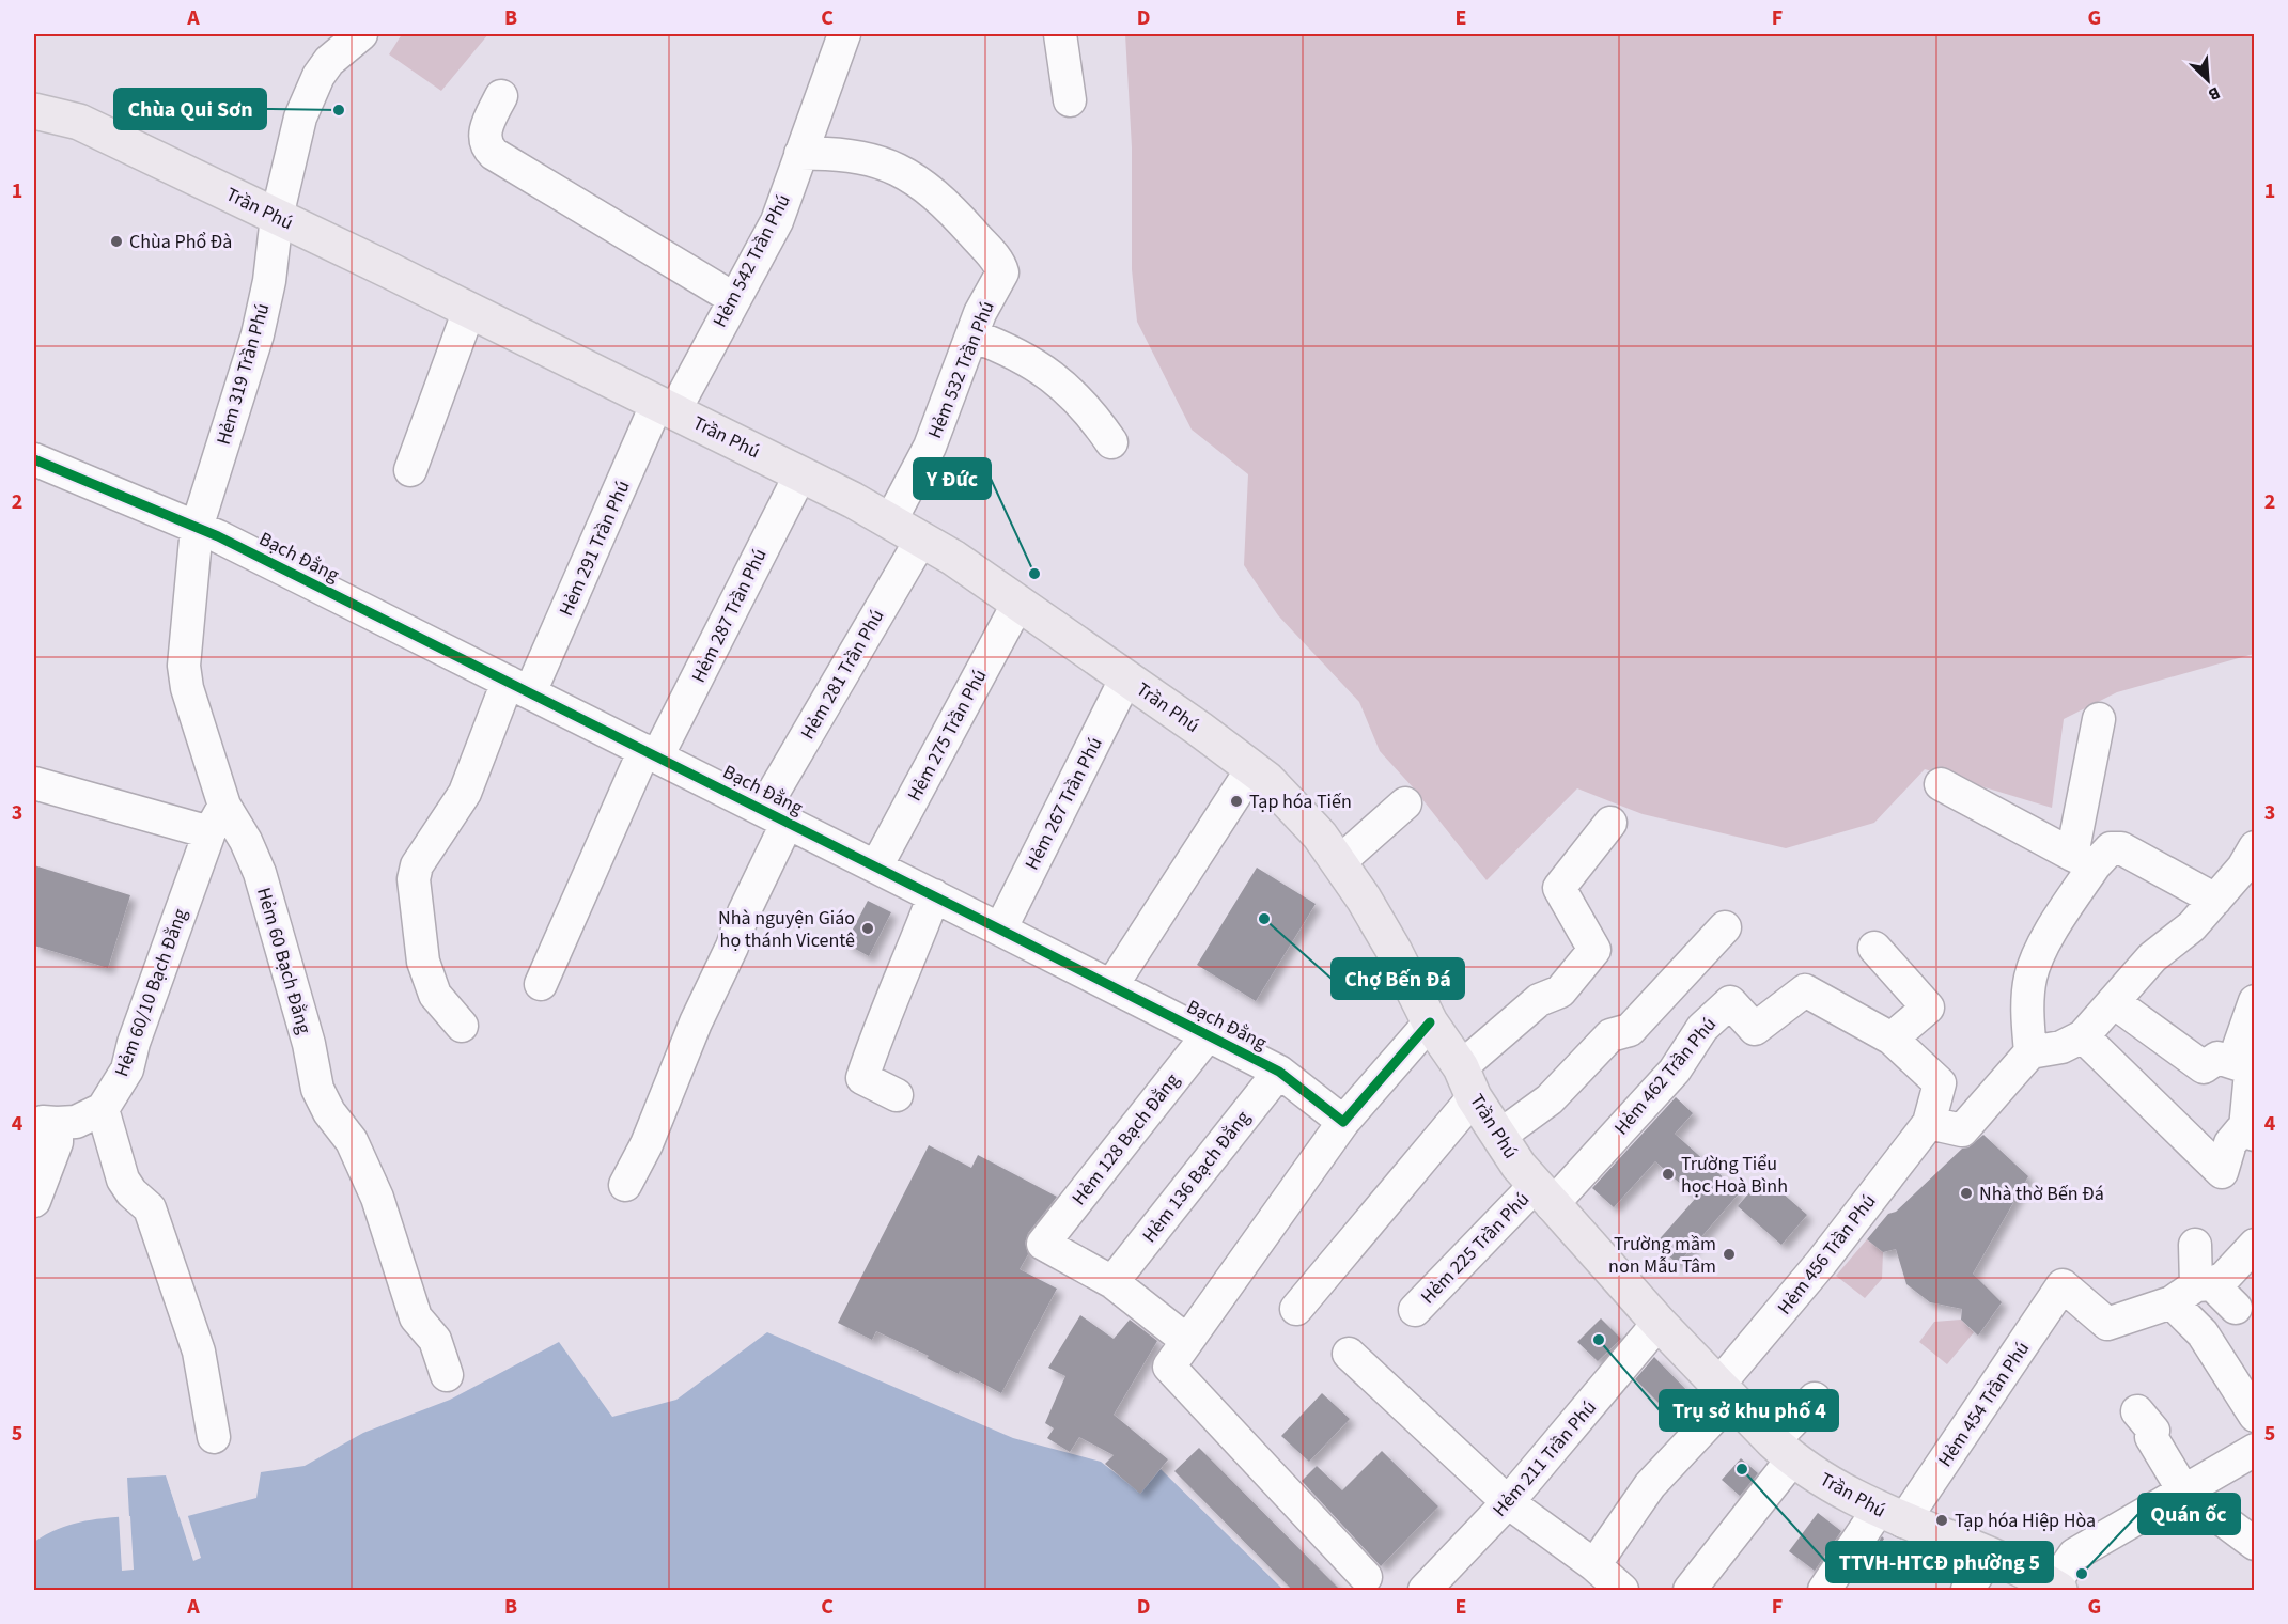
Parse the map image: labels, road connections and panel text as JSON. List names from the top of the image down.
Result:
{
  "streets": {
    "main road": ["Trần Phú"],
    "street": [
      "Hẻm 542 Trần Phú",
      "Hẻm 532 Trần Phú",
      "Hẻm 319 Trần Phú",
      "Hẻm 291 Trần Phú",
      "Bạch Đằng",
      "Hẻm 287 Trần Phú",
      "Hẻm 281 Trần Phú",
      "Hẻm 275 Trần Phú",
      "Hẻm 267 Trần Phú",
      "Hẻm 60 Bạch Đằng",
      "Hẻm 60/10 Bạch Đằng",
      "Hẻm 462 Trần Phú",
      "Hẻm 128 Bạch Đằng",
      "Hẻm 136 Bạch Đằng",
      "Hẻm 225 Trần Phú",
      "Hẻm 456 Trần Phú",
      "Hẻm 454 Trần Phú",
      "Hẻm 211 Trần Phú"
    ]
  },
  "crossings": [
    ["Trần Phú", "Hẻm 542 Trần Phú"],
    ["Trần Phú", "Hẻm 532 Trần Phú"],
    ["Trần Phú", "Hẻm 319 Trần Phú"],
    ["Trần Phú", "Hẻm 291 Trần Phú"],
    ["Trần Phú", "Hẻm 287 Trần Phú"],
    ["Trần Phú", "Hẻm 281 Trần Phú"],
    ["Trần Phú", "Hẻm 275 Trần Phú"],
    ["Trần Phú", "Hẻm 267 Trần Phú"],
    ["Trần Phú", "Hẻm 462 Trần Phú"],
    ["Trần Phú", "Hẻm 225 Trần Phú"],
    ["Trần Phú", "Hẻm 456 Trần Phú"],
    ["Trần Phú", "Hẻm 454 Trần Phú"],
    ["Trần Phú", "Hẻm 211 Trần Phú"],
    ["Hẻm 542 Trần Phú", "Hẻm 532 Trần Phú"],
    ["Hẻm 542 Trần Phú", "Hẻm 291 Trần Phú"],
    ["Hẻm 319 Trần Phú", "Bạch Đằng"],
    ["Hẻm 319 Trần Phú", "Hẻm 60 Bạch Đằng"],
    ["Hẻm 291 Trần Phú", "Bạch Đằng"],
    ["Bạch Đằng", "Hẻm 287 Trần Phú"],
    ["Bạch Đằng", "Hẻm 281 Trần Phú"],
    ["Bạch Đằng", "Hẻm 275 Trần Phú"],
    ["Bạch Đằng", "Hẻm 267 Trần Phú"],
    ["Bạch Đằng", "Hẻm 60 Bạch Đằng"],
    ["Bạch Đằng", "Hẻm 128 Bạch Đằng"],
    ["Bạch Đằng", "Hẻm 136 Bạch Đằng"],
    ["Hẻm 60 Bạch Đằng", "Hẻm 60/10 Bạch Đằng"],
    ["Hẻm 462 Trần Phú", "Hẻm 225 Trần Phú"],
    ["Hẻm 462 Trần Phú", "Hẻm 456 Trần Phú"],
    ["Hẻm 128 Bạch Đằng", "Hẻm 136 Bạch Đằng"]
  ],
  "places": [
    "Chùa Qui Sơn",
    "Chùa Phổ Đà",
    "Y Đức",
    "Tạp hóa Tiến",
    "Chợ Bến Đá",
    "Nhà nguyện Giáo họ thánh Vicentê",
    "Trường Tiểu học Hoà Bình",
    "Nhà thờ Bến Đá",
    "Trường mầm non Mẫu Tâm",
    "Trụ sở khu phố 4",
    "TTVH-HTCĐ phường 5",
    "Tạp hóa Hiệp Hòa",
    "Quán ốc"
  ],
  "north": "bottom right",
  "grid": {
    "columns": [
      "A",
      "B",
      "C",
      "D",
      "E",
      "F",
      "G"
    ],
    "rows": [
      "1",
      "2",
      "3",
      "4",
      "5"
    ]
  }
}
